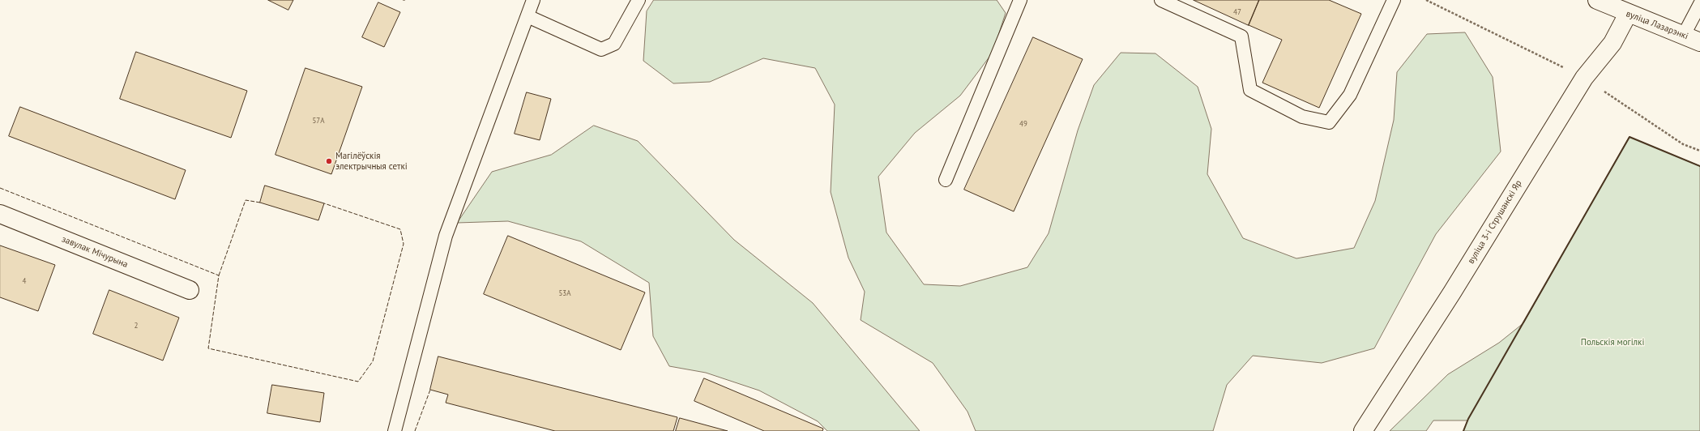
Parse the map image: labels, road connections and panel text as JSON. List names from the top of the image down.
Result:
{
  "streets": {
    "street": ["вуліца Лазарэнкі", "вуліца 3-і Струшанскі Яр", "завулак Мічурына"]
  },
  "crossings": [
    ["вуліца Лазарэнкі", "вуліца 3-і Струшанскі Яр"]
  ],
  "parks": ["Польскія могілкі"],
  "places": ["Магілёўскія электрычныя сеткі"],
  "house_numbers": [
    "47",
    "57А",
    "49",
    "4",
    "53А",
    "2"
  ]
}
